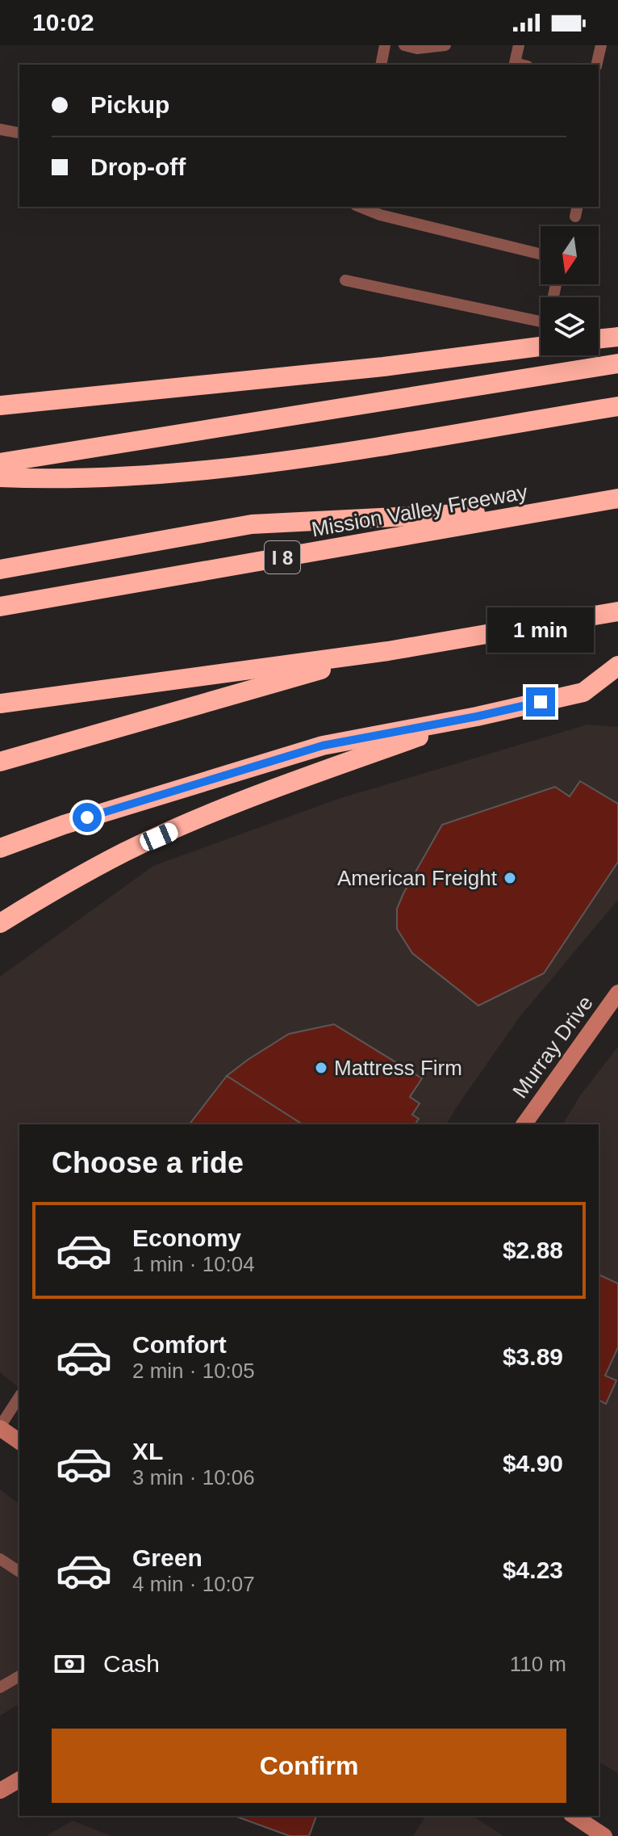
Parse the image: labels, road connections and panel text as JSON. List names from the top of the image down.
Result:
{
  "streets": {
    "highway": ["Mission Valley Freeway", "I 8"],
    "main road": ["Murray Drive"]
  },
  "places": ["American Freight", "Mattress Firm"],
  "north": "bottom",
  "page": {
    "status": "10:02",
    "banner": ["Pickup", "Drop-off"],
    "bubble": "1 min",
    "heading": "Choose a ride",
    "list": [
      {
        "name": "Economy",
        "note": "1 min · 10:04",
        "value": "$2.88"
      },
      {
        "name": "Comfort",
        "note": "2 min · 10:05",
        "value": "$3.89"
      },
      {
        "name": "XL",
        "note": "3 min · 10:06",
        "value": "$4.90"
      },
      {
        "name": "Green",
        "note": "4 min · 10:07",
        "value": "$4.23"
      }
    ],
    "pay": ["Cash", "110 m"],
    "buttons": "Confirm"
  }
}
